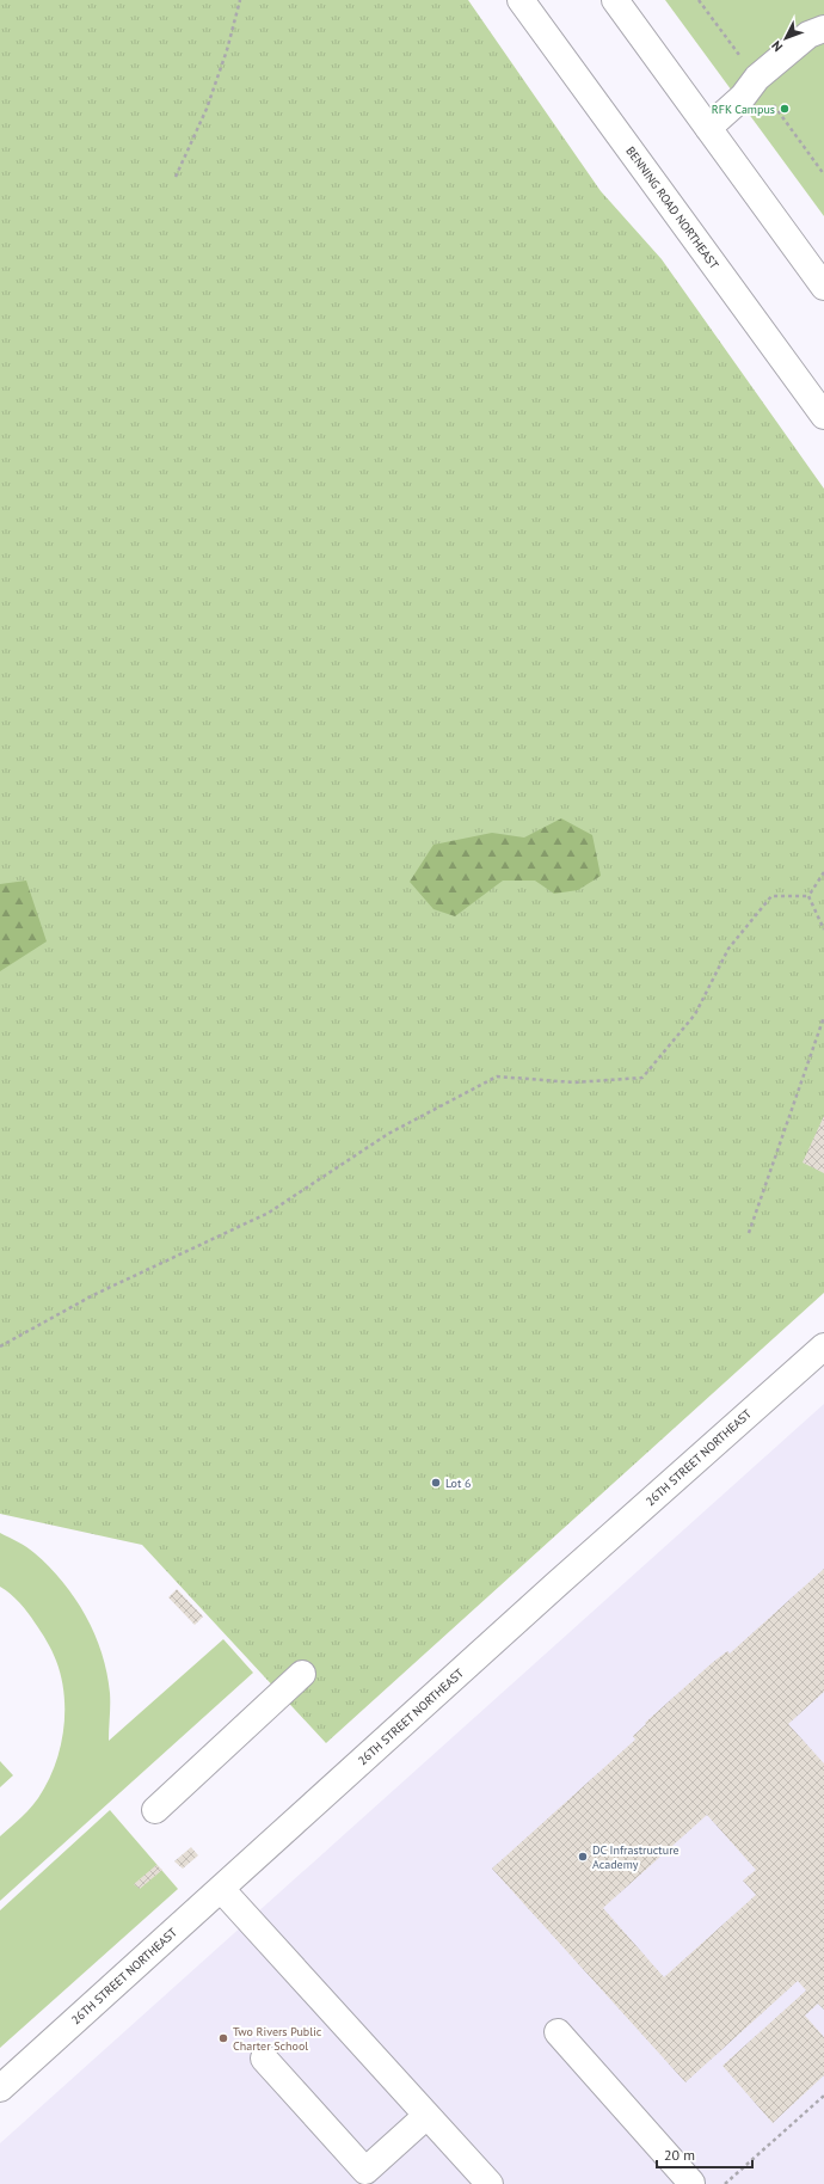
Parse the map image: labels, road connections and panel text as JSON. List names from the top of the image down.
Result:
{
  "streets": {
    "street": ["BENNING ROAD NORTHEAST", "26TH STREET NORTHEAST"]
  },
  "places": [
    "RFK Campus",
    "Lot 6",
    "DC Infrastructure Academy",
    "Two Rivers Public Charter School"
  ],
  "scale_bar": "20 m",
  "north": "bottom left"
}
